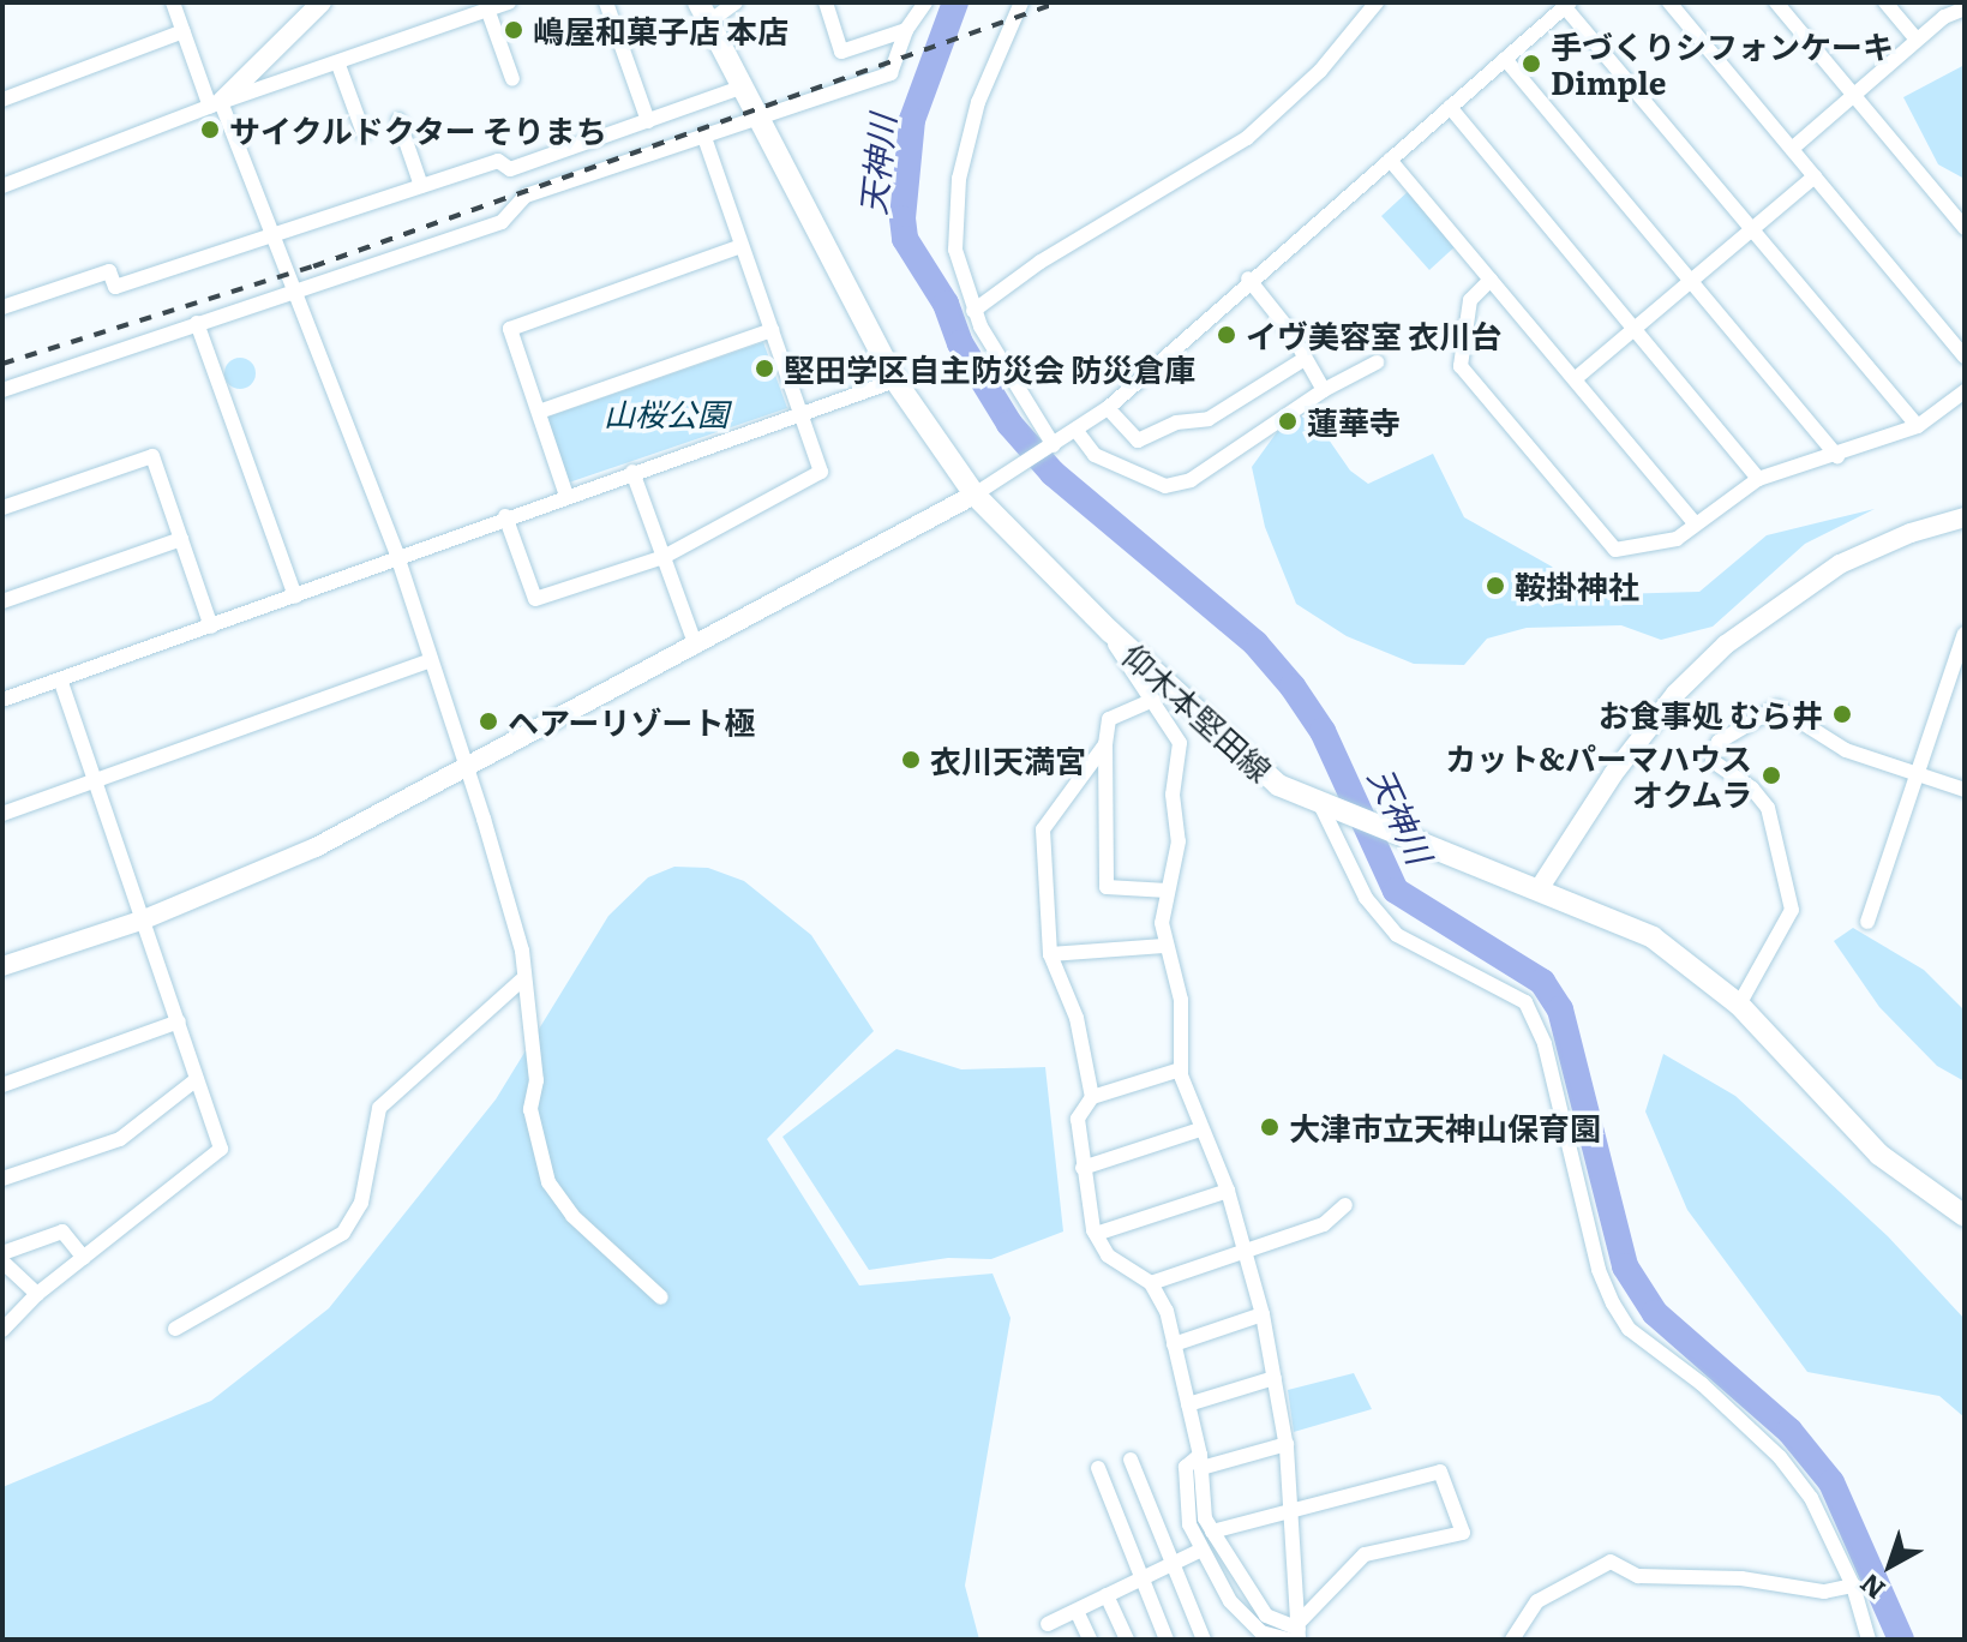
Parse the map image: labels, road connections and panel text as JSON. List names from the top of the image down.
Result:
{
  "streets": {
    "main road": ["仰木本堅田線"]
  },
  "water": ["天神川"],
  "parks": ["山桜公園"],
  "places": [
    "嶋屋和菓子店 本店",
    "手づくりシフォンケーキ Dimple",
    "サイクルドクター そりまち",
    "イヴ美容室 衣川台",
    "堅田学区自主防災会 防災倉庫",
    "蓮華寺",
    "鞍掛神社",
    "お食事処 むら井",
    "ヘアーリゾート極",
    "衣川天満宮",
    "カット&パーマハウス オクムラ",
    "大津市立天神山保育園"
  ],
  "north": "bottom left"
}
